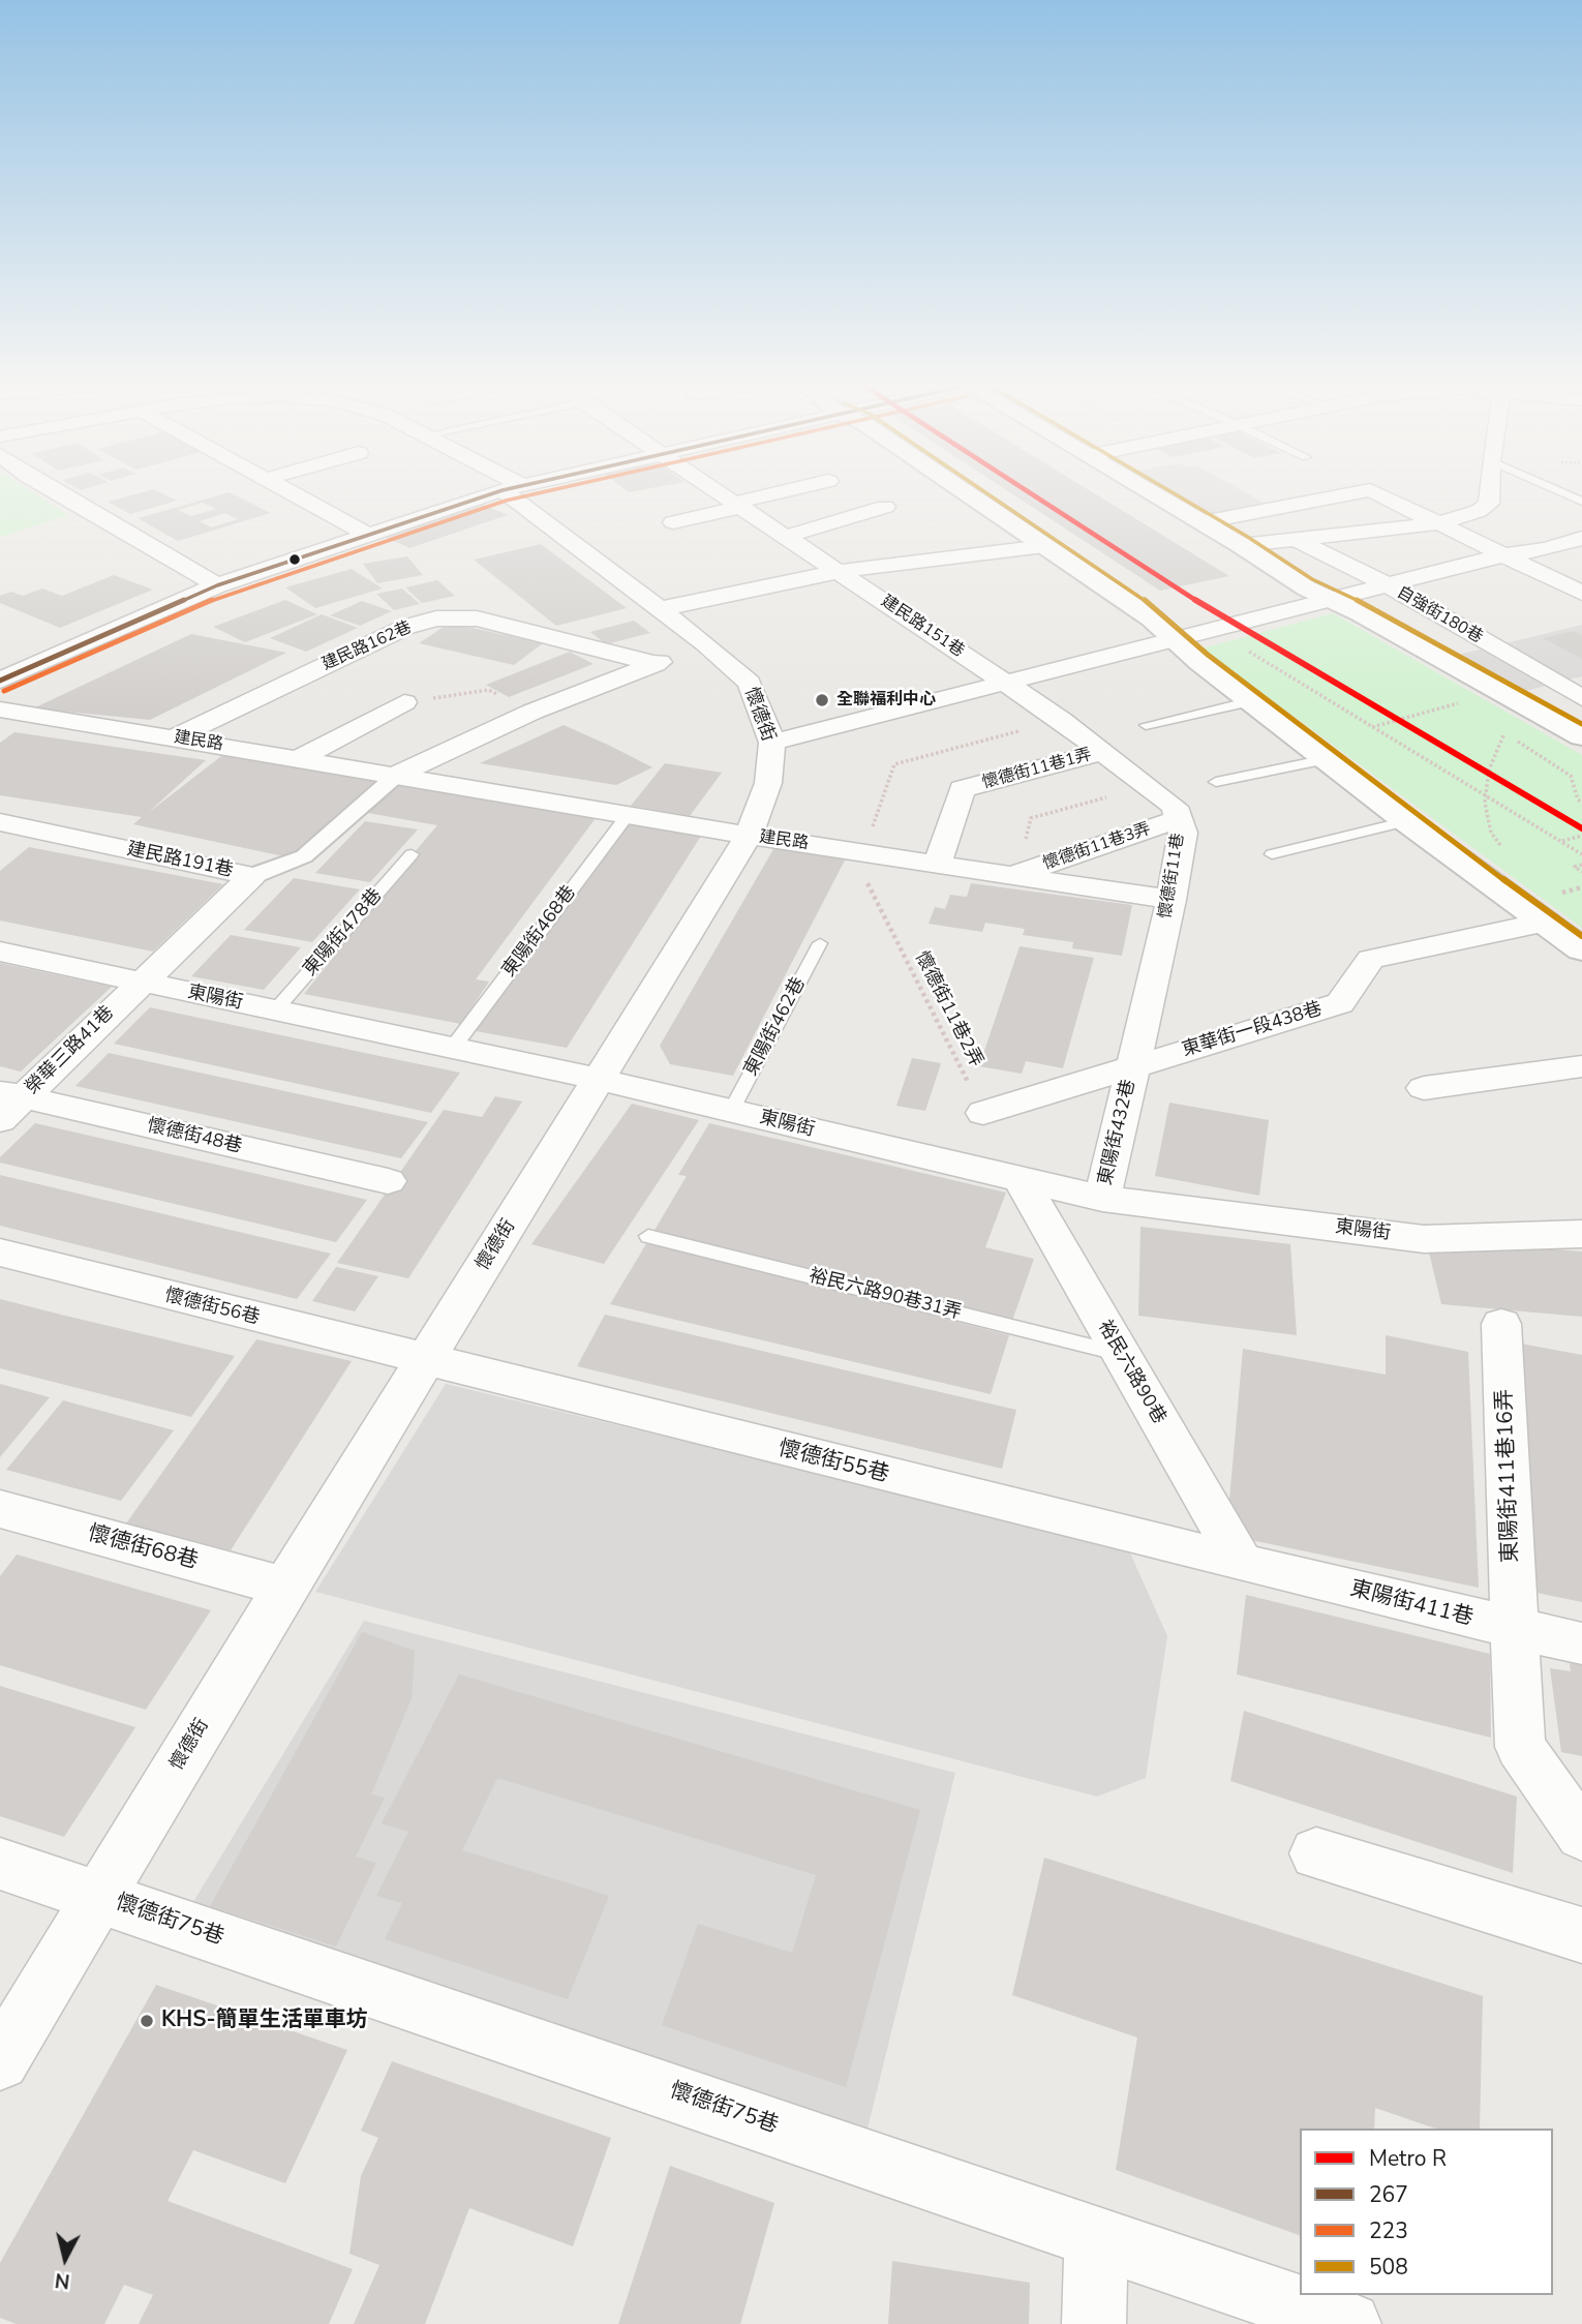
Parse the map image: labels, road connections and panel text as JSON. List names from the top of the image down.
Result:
{
  "streets": {
    "street": [
      "自強街180巷",
      "建民路151巷",
      "建民路162巷",
      "懷德街",
      "建民路",
      "懷德街11巷1弄",
      "懷德街11巷3弄",
      "建民路191巷",
      "懷德街11巷",
      "東陽街",
      "東華街一段438巷",
      "榮華三路41巷",
      "東陽街432巷",
      "懷德街48巷",
      "懷德街56巷",
      "裕民六路90巷",
      "懷德街55巷",
      "東陽街411巷16弄",
      "懷德街68巷",
      "東陽街411巷",
      "懷德街75巷"
    ],
    "lane": [
      "東陽街468巷",
      "東陽街478巷",
      "東陽街462巷",
      "裕民六路90巷31弄"
    ],
    "path": ["懷德街11巷2弄"]
  },
  "crossings": [
    ["建民路151巷", "懷德街11巷"],
    ["建民路162巷", "建民路"],
    ["懷德街", "建民路"],
    ["懷德街", "東陽街"],
    ["懷德街", "懷德街56巷"],
    ["懷德街", "懷德街55巷"],
    ["懷德街", "懷德街68巷"],
    ["懷德街", "懷德街75巷"],
    ["建民路", "懷德街11巷1弄"],
    ["建民路", "懷德街11巷3弄"],
    ["建民路", "懷德街11巷"],
    ["建民路", "東陽街468巷"],
    ["建民路", "懷德街11巷2弄"],
    ["懷德街11巷1弄", "懷德街11巷"],
    ["懷德街11巷3弄", "懷德街11巷"],
    ["建民路191巷", "東陽街"],
    ["建民路191巷", "榮華三路41巷"],
    ["懷德街11巷", "東華街一段438巷"],
    ["懷德街11巷", "東陽街432巷"],
    ["東陽街468巷", "東陽街"],
    ["東陽街478巷", "東陽街"],
    ["東陽街", "東陽街462巷"],
    ["東陽街", "榮華三路41巷"],
    ["東陽街", "東陽街432巷"],
    ["東陽街", "裕民六路90巷"],
    ["懷德街11巷2弄", "東華街一段438巷"],
    ["東華街一段438巷", "東陽街432巷"],
    ["榮華三路41巷", "懷德街48巷"],
    ["裕民六路90巷31弄", "裕民六路90巷"],
    ["懷德街56巷", "懷德街55巷"],
    ["裕民六路90巷", "懷德街55巷"],
    ["裕民六路90巷", "東陽街411巷"],
    ["懷德街55巷", "東陽街411巷"],
    ["東陽街411巷16弄", "東陽街411巷"]
  ],
  "places": ["全聯福利中心", "KHS-簡單生活單車坊"],
  "lines": [
    "metro line R",
    "transit line 267",
    "transit line 223",
    "transit line 508"
  ],
  "legend": [
    "Metro R",
    "267",
    "223",
    "508"
  ],
  "north": "bottom"
}
